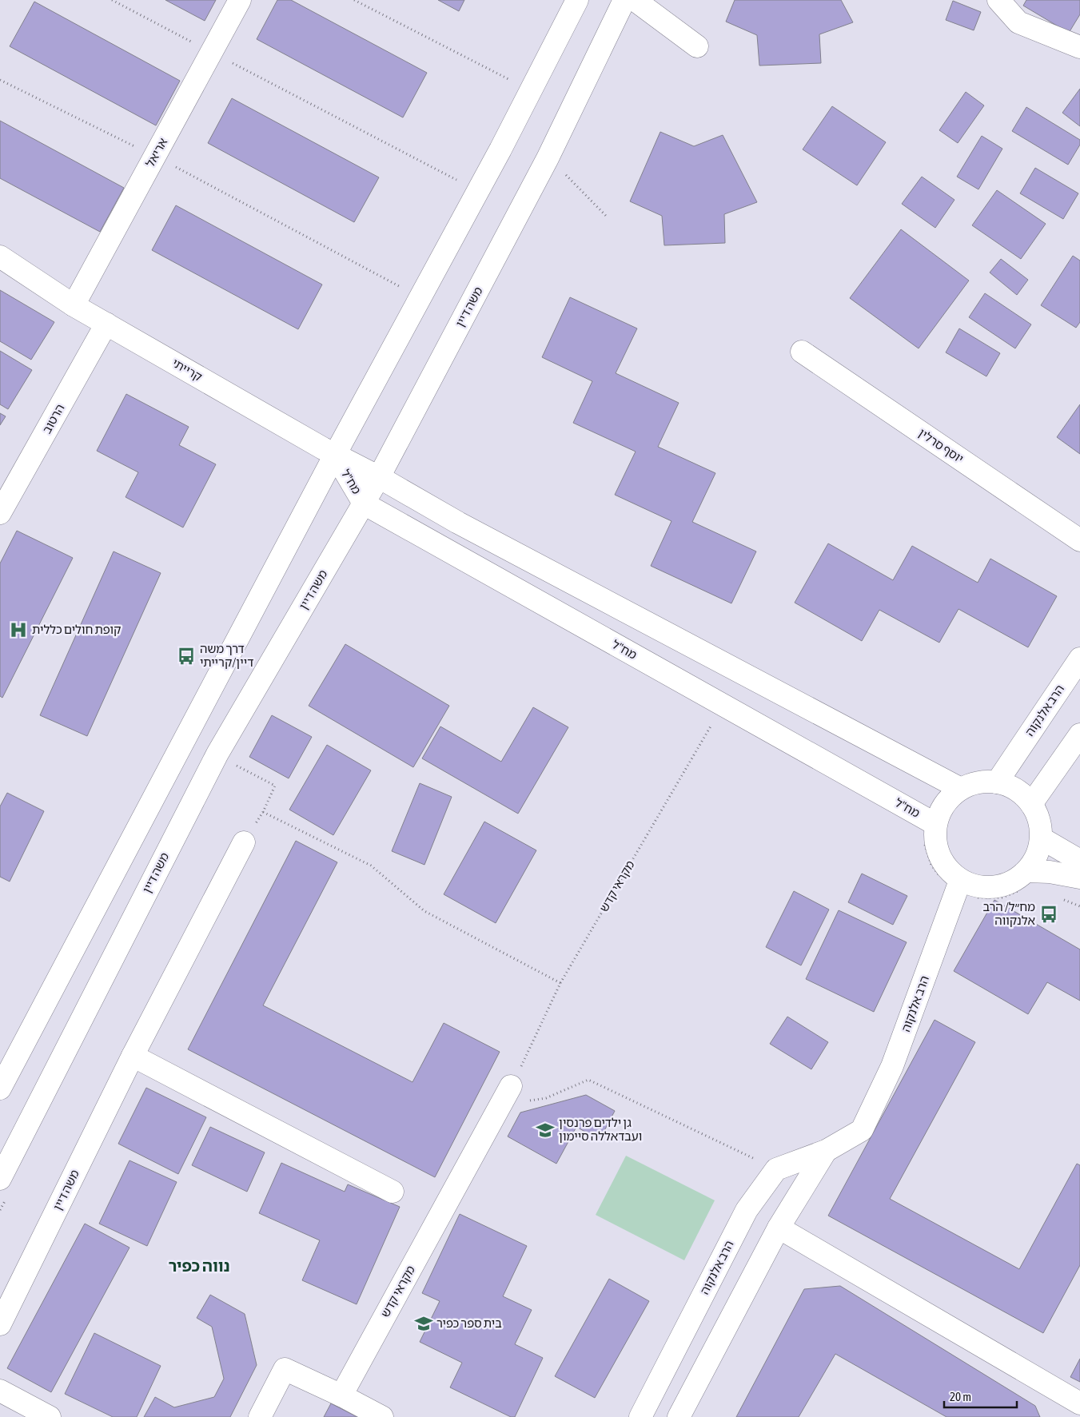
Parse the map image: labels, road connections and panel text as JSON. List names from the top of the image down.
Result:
{
  "streets": {
    "street": [
      "אריאל",
      "משה דיין",
      "קרייתי",
      "הרטוב",
      "יוסף סרלין",
      "מח\"ל",
      "הרב אלנקוה",
      "מקראי קדש"
    ]
  },
  "crossings": [
    ["אריאל", "קרייתי"],
    ["משה דיין", "קרייתי"],
    ["משה דיין", "מח\"ל"],
    ["קרייתי", "הרטוב"],
    ["קרייתי", "מח\"ל"],
    ["מח\"ל", "הרב אלנקוה"],
    ["מח\"ל", "מקראי קדש"]
  ],
  "districts": ["נווה כפיר"],
  "places": {
    "hospital": ["קופת חולים כללית"],
    "bus stop": ["דרך משה דיין/קרייתי", "מח״ל/ הרב אלנקווה"],
    "school or university": ["גן ילדים פרנסין ועבדאללה סיימון", "בית ספר כפיר"]
  },
  "scale_bar": "20 m"
}
